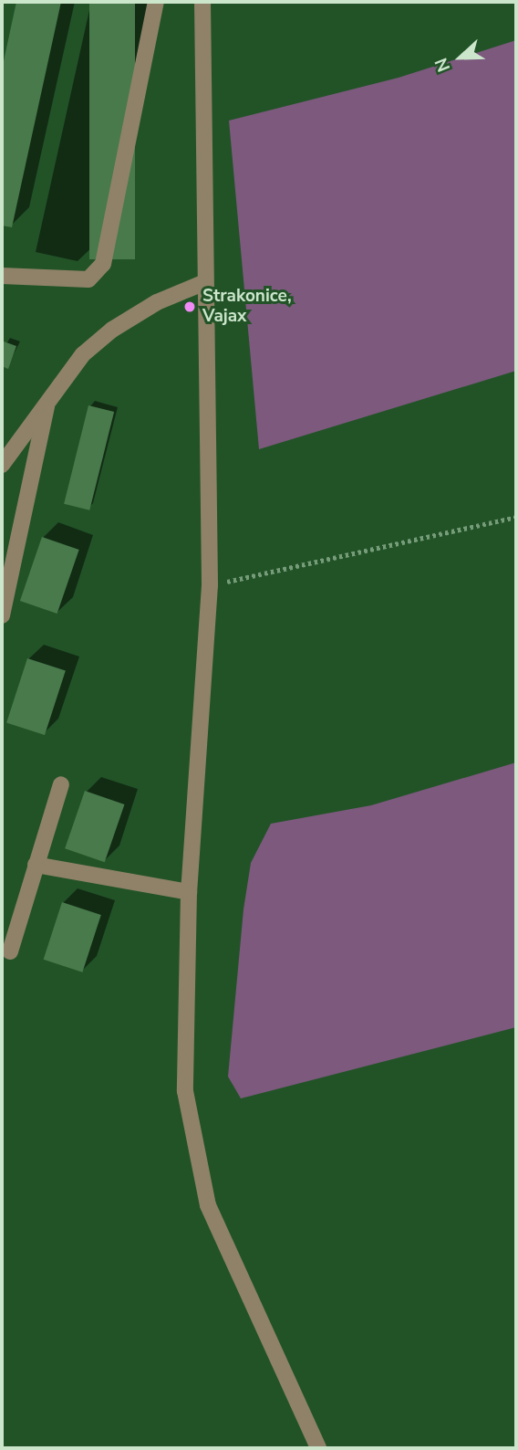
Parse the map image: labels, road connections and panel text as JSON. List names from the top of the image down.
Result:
{
  "places": ["Strakonice, Vajax"],
  "north": "left"
}
